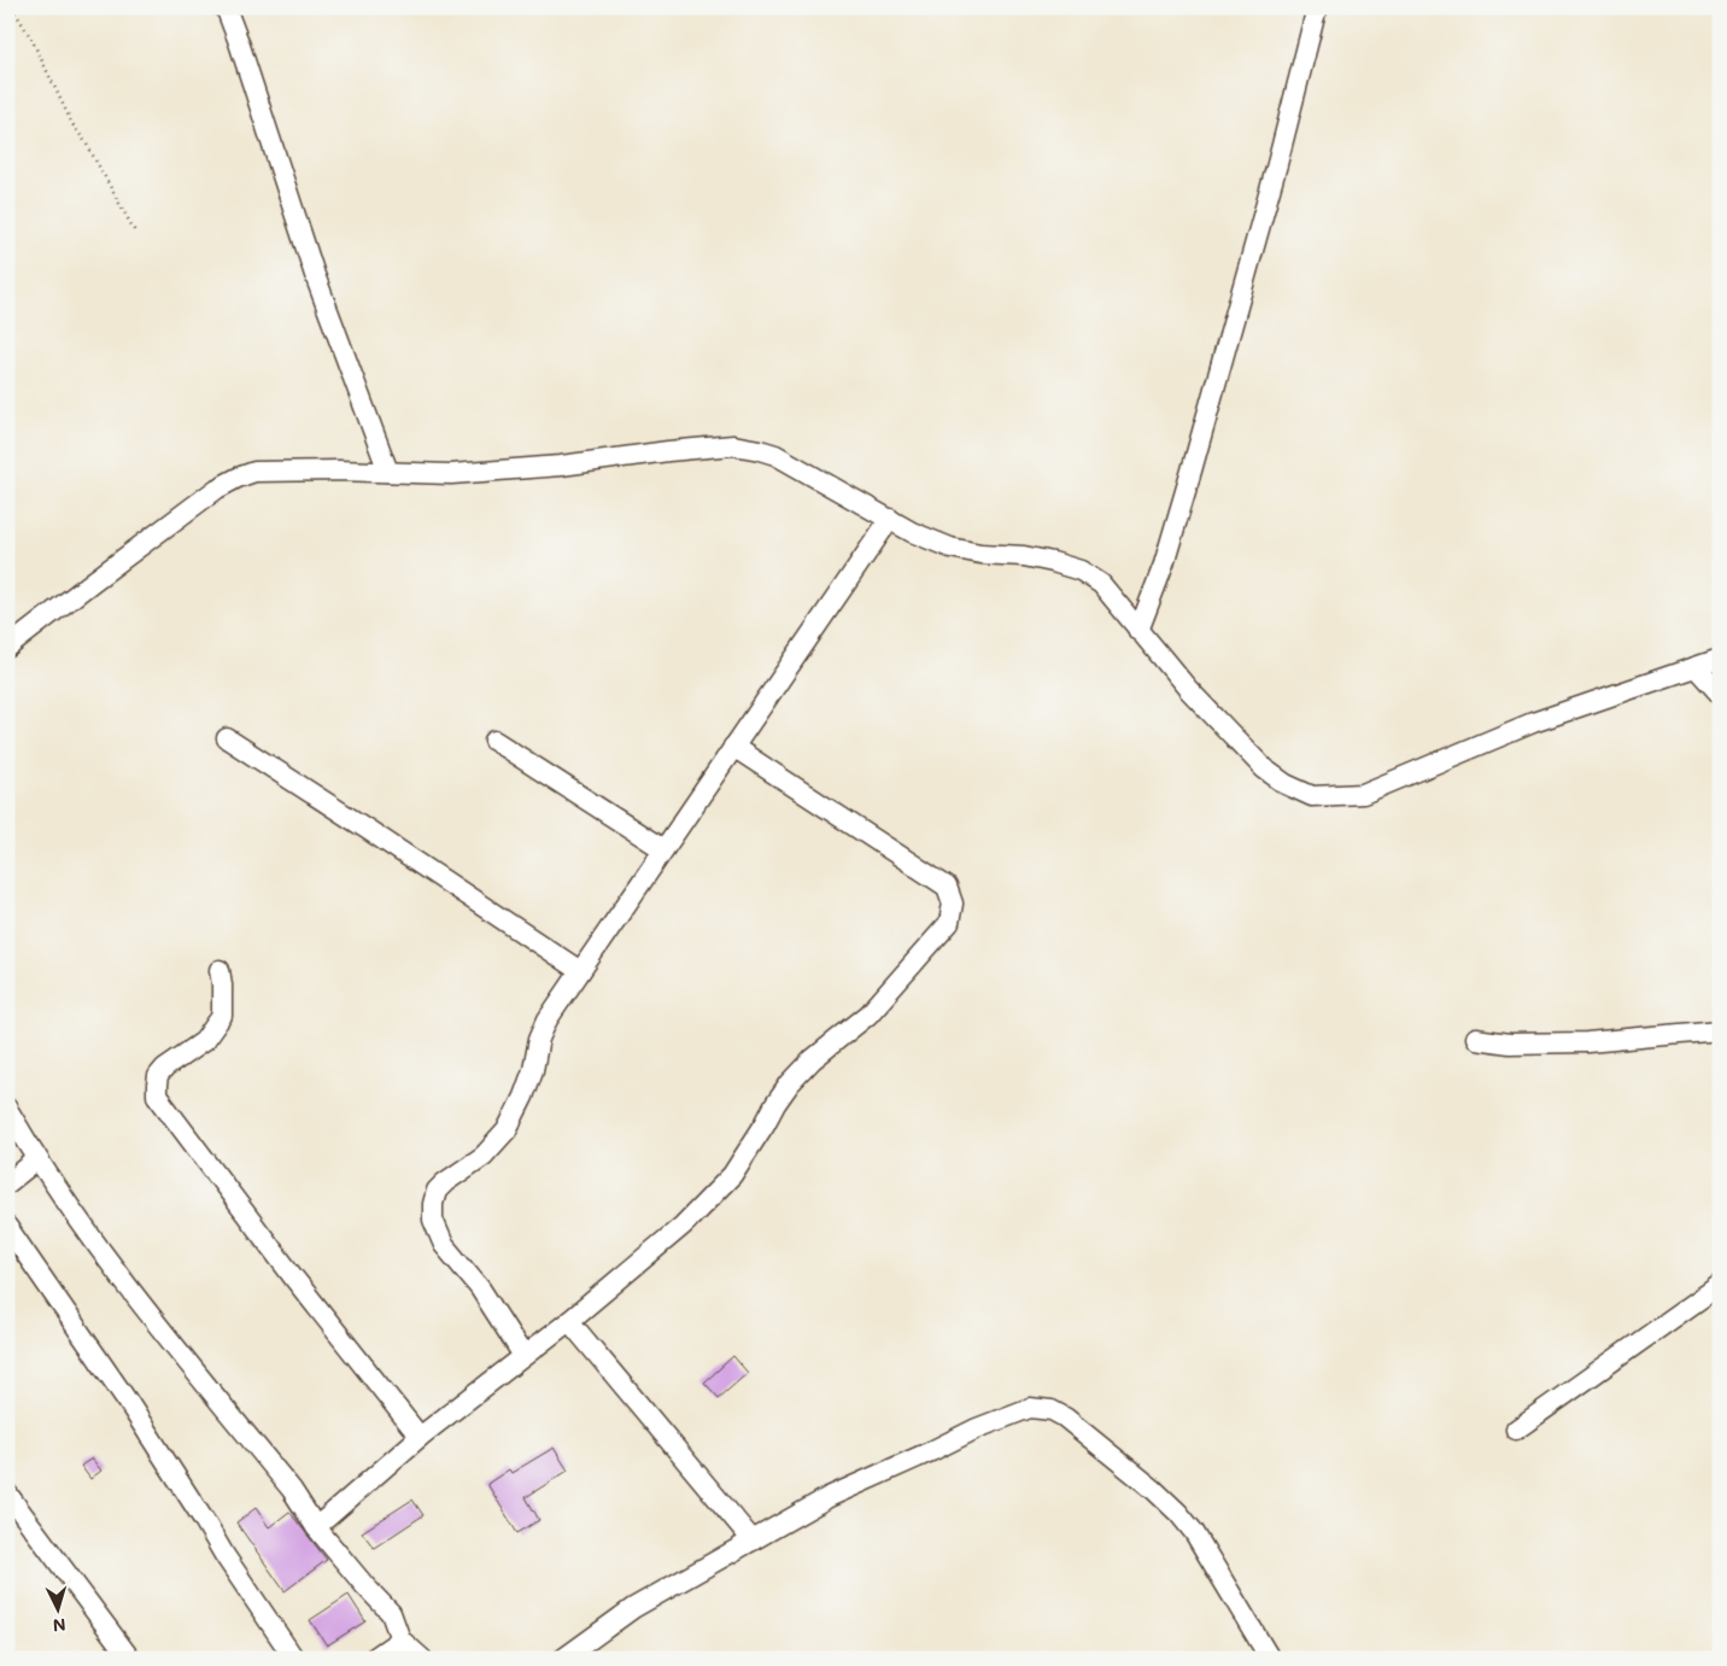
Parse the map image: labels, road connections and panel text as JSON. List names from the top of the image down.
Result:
{
  "north": "bottom"
}
